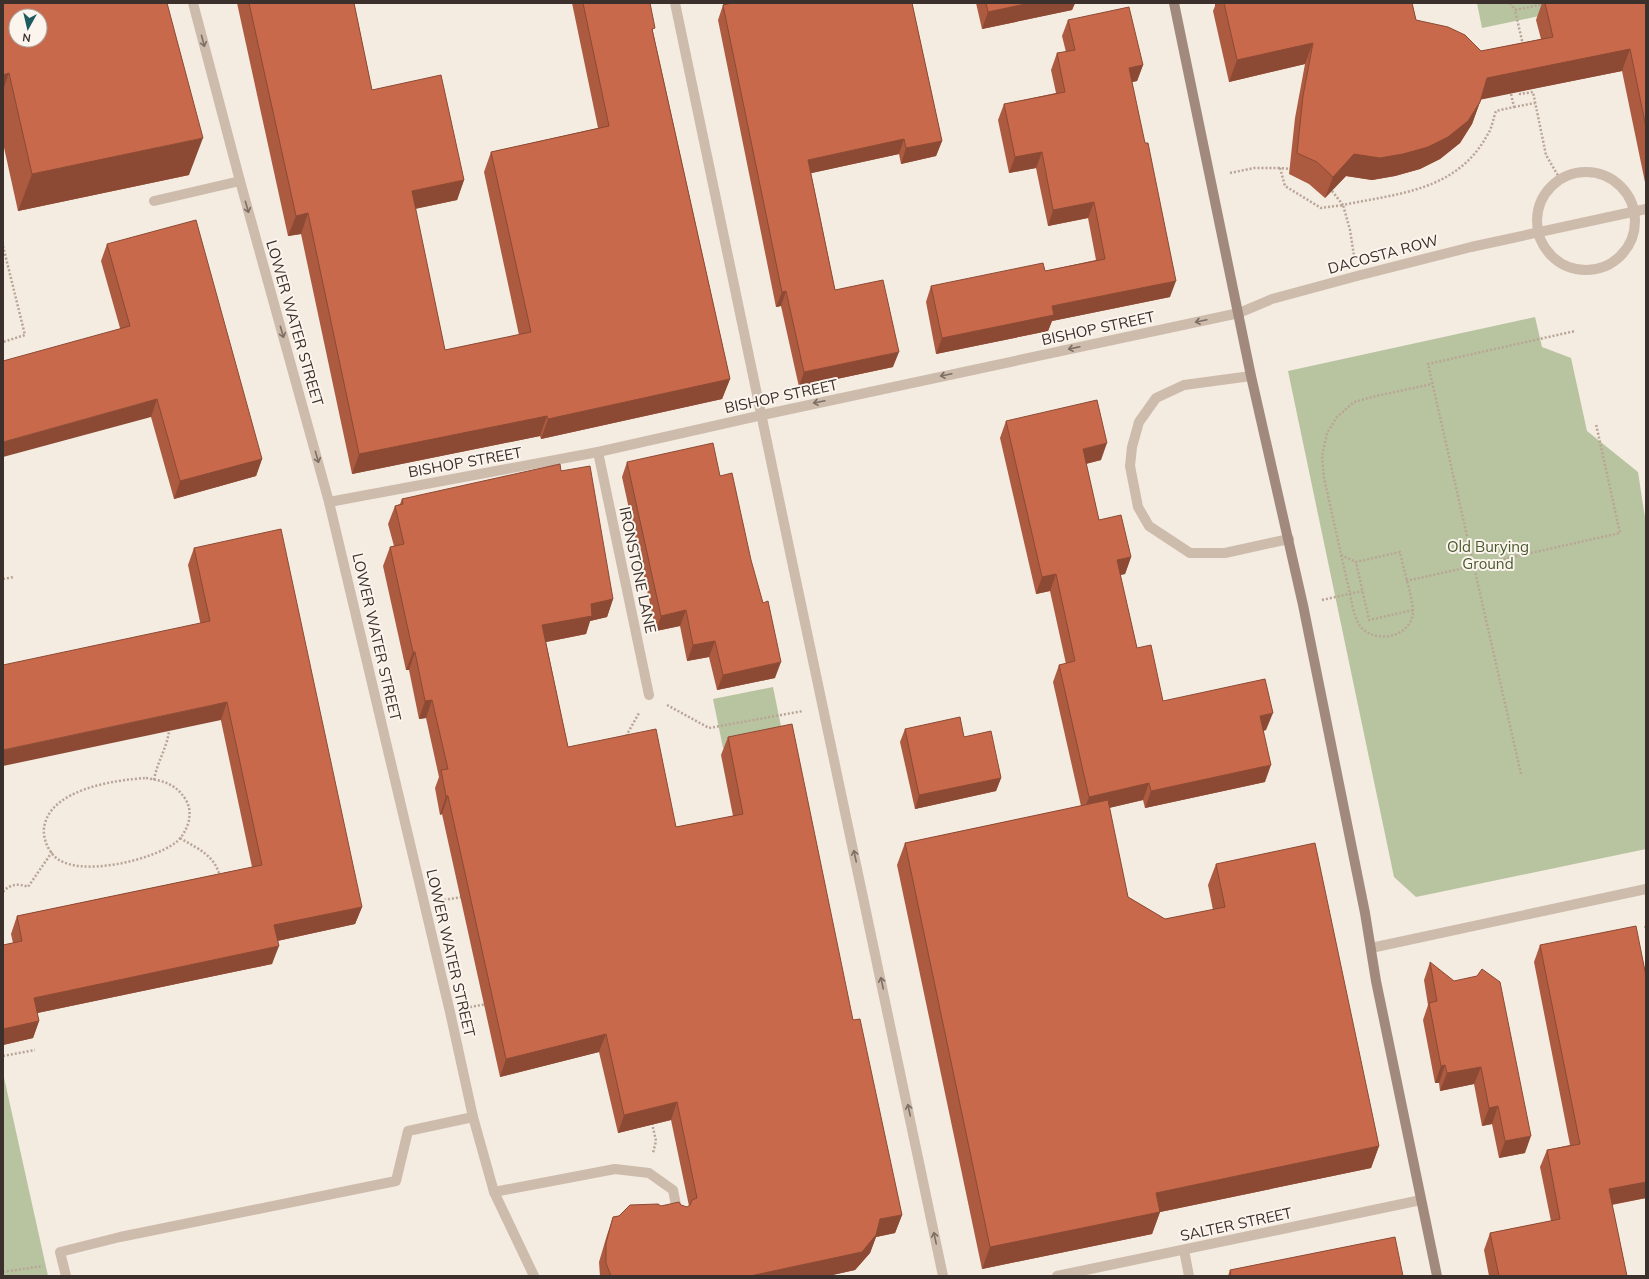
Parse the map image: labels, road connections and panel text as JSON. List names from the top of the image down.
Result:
{
  "streets": {
    "street": [
      "DACOSTA ROW",
      "LOWER WATER STREET",
      "BISHOP STREET",
      "IRONSTONE LANE",
      "SALTER STREET"
    ]
  },
  "crossings": [
    ["DACOSTA ROW", "BISHOP STREET"],
    ["LOWER WATER STREET", "BISHOP STREET"],
    ["BISHOP STREET", "IRONSTONE LANE"]
  ],
  "one_way": ["LOWER WATER STREET", "BISHOP STREET"],
  "parks": ["Old Burying Ground"],
  "north": "bottom"
}
